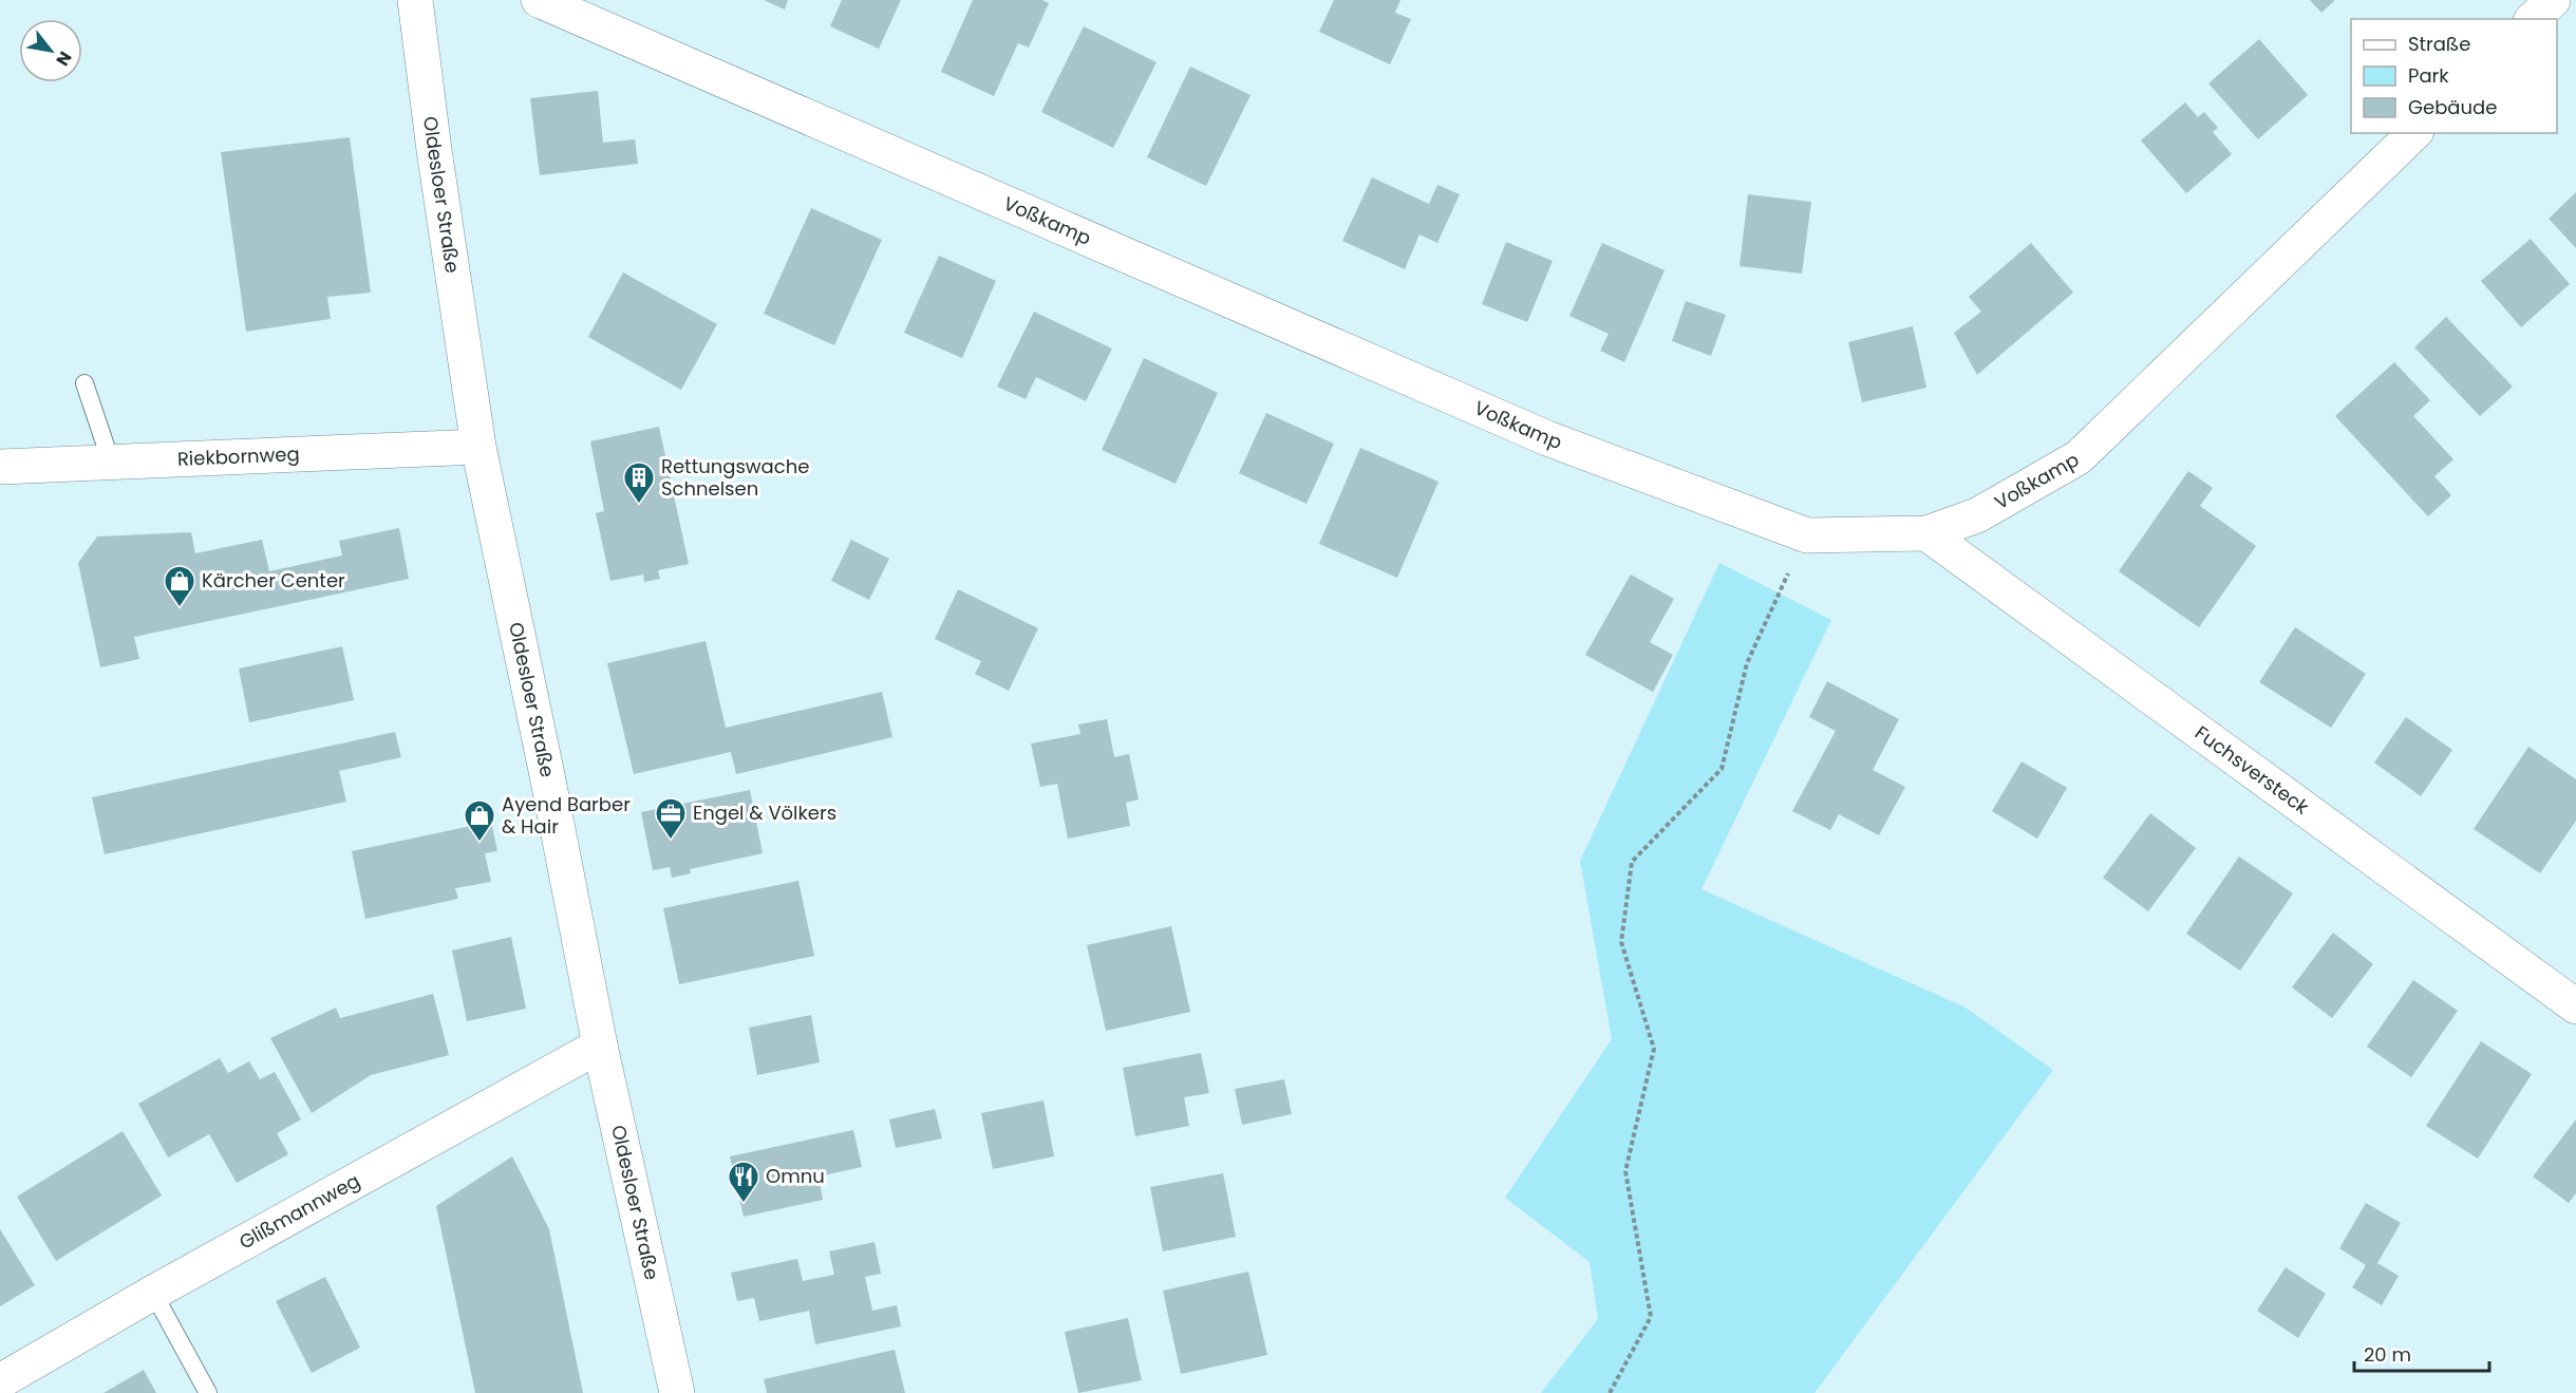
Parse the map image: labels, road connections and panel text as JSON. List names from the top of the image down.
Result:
{
  "streets": {
    "street": [
      "Oldesloer Straße",
      "Voßkamp",
      "Riekbornweg",
      "Fuchsversteck",
      "Glißmannweg"
    ]
  },
  "crossings": [
    ["Oldesloer Straße", "Riekbornweg"],
    ["Oldesloer Straße", "Glißmannweg"],
    ["Voßkamp", "Fuchsversteck"]
  ],
  "places": {
    "building": ["Rettungswache Schnelsen"],
    "shop": ["Kärcher Center", "Ayend Barber & Hair"],
    "office": ["Engel & Völkers"],
    "restaurant": ["Omnu"]
  },
  "legend": ["Straße", "Park", "Gebäude"],
  "scale_bar": "20 m",
  "north": "bottom right"
}
